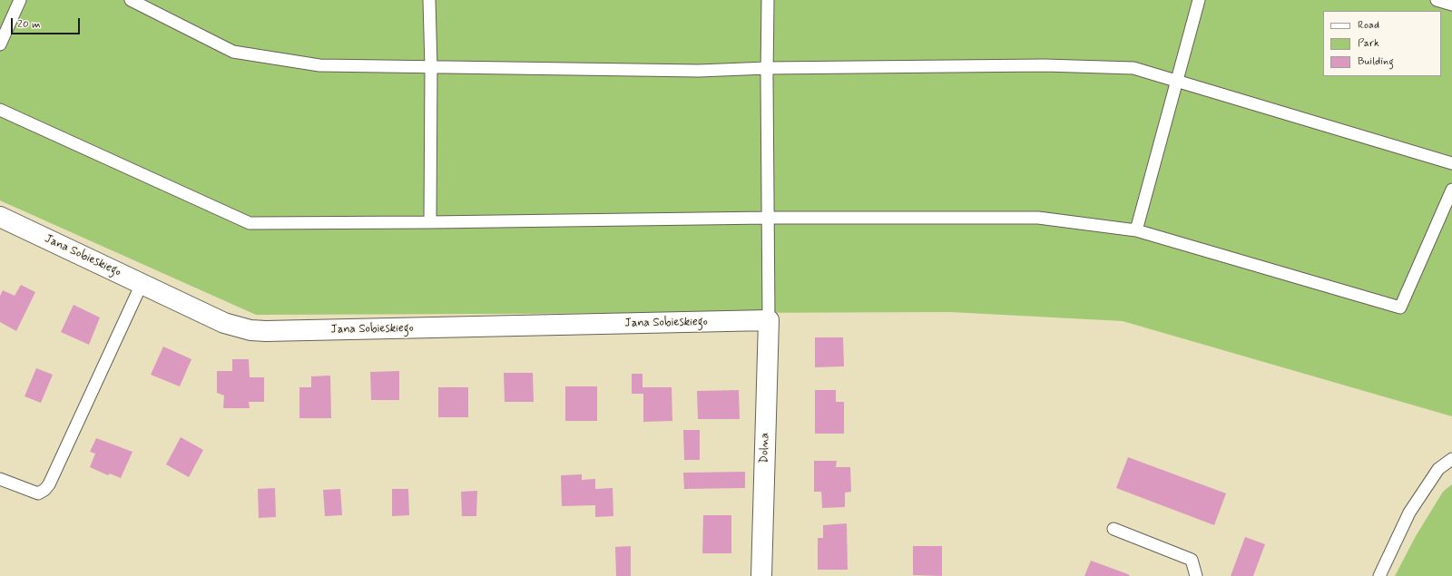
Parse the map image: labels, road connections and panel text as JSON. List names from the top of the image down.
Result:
{
  "streets": {
    "street": ["Jana Sobieskiego", "Dolna"]
  },
  "crossings": [
    ["Jana Sobieskiego", "Dolna"]
  ],
  "legend": ["Road", "Park", "Building"],
  "scale_bar": "20 m"
}
